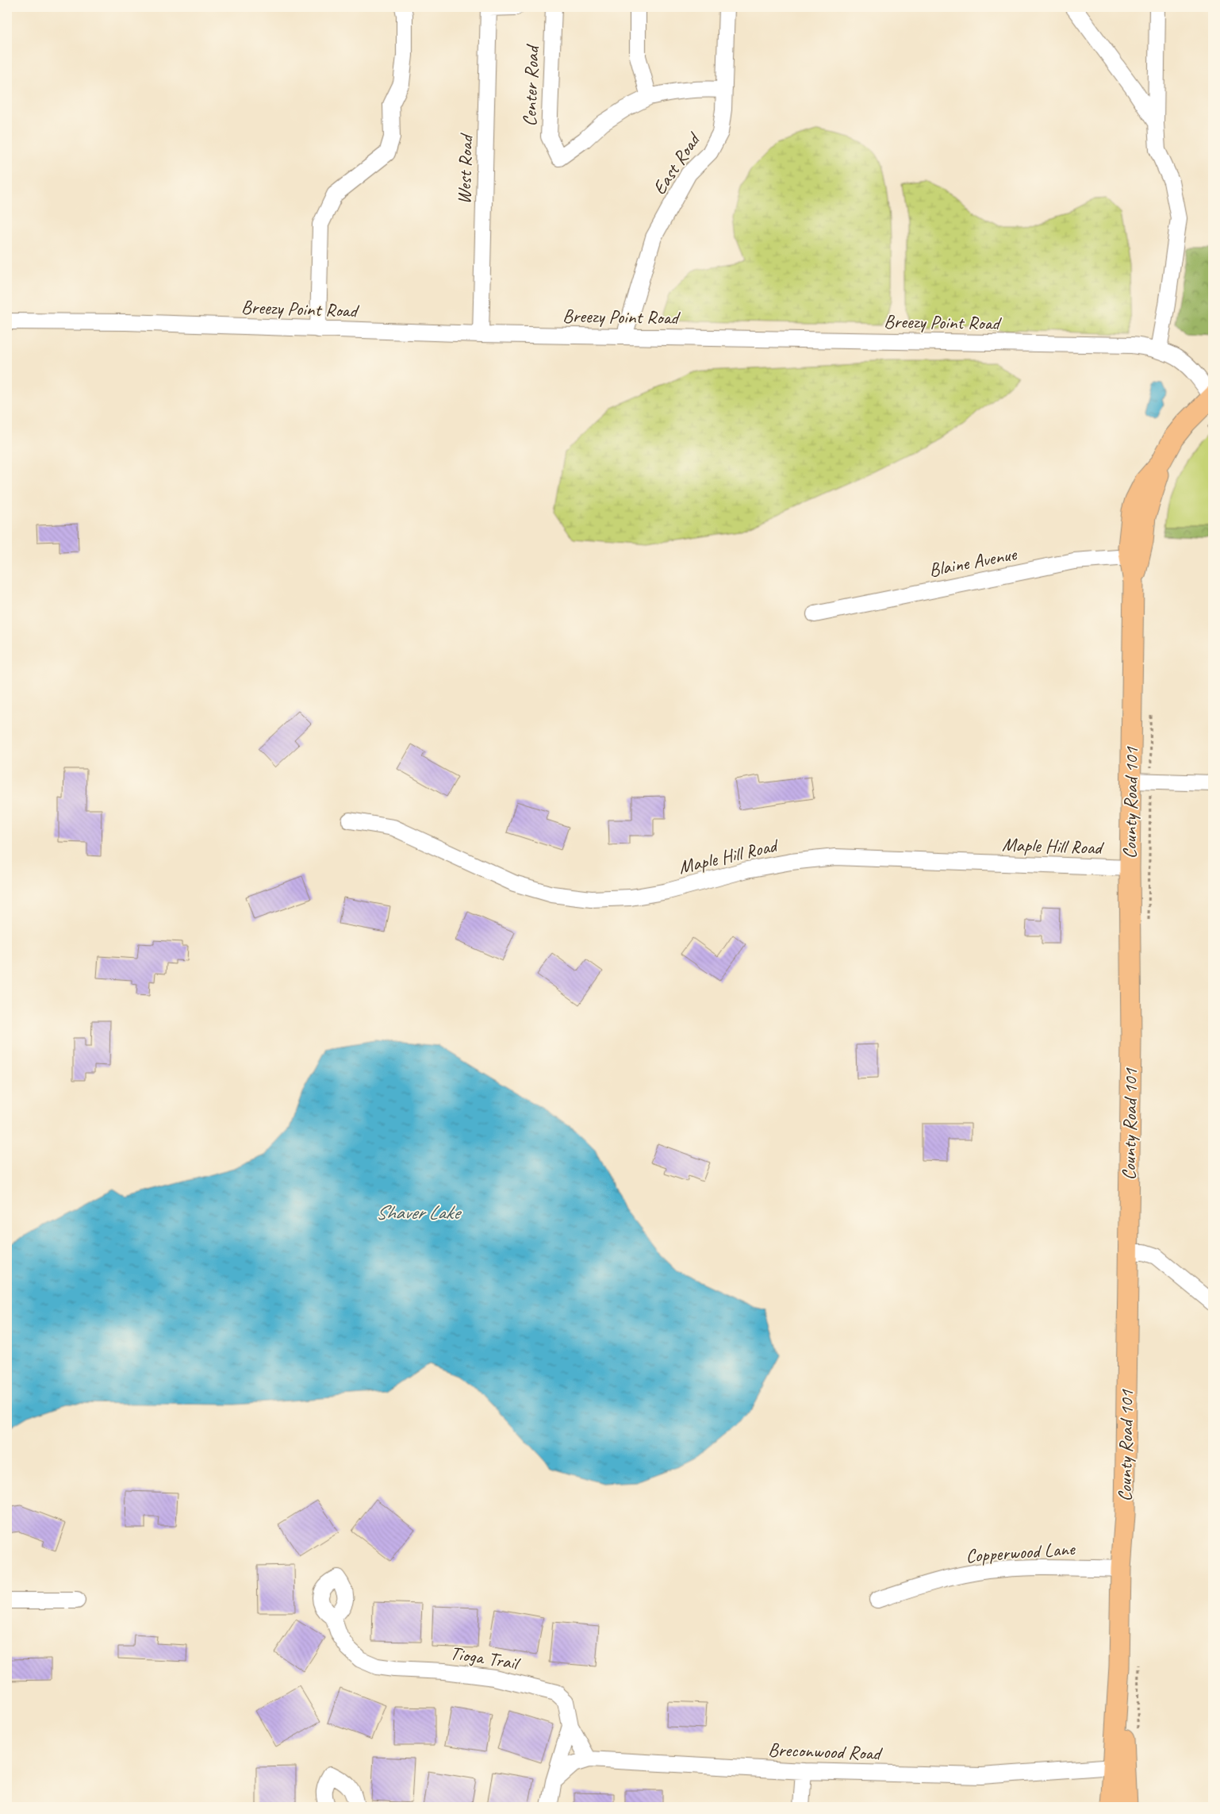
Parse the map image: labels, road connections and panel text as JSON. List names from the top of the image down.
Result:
{
  "streets": {
    "main road": ["County Road 101"],
    "street": [
      "Center Road",
      "East Road",
      "West Road",
      "Breezy Point Road",
      "Blaine Avenue",
      "Maple Hill Road",
      "Copperwood Lane",
      "Tioga Trail",
      "Breconwood Road"
    ]
  },
  "crossings": [
    ["East Road", "Breezy Point Road"],
    ["West Road", "Breezy Point Road"],
    ["Breezy Point Road", "County Road 101"],
    ["Blaine Avenue", "County Road 101"],
    ["County Road 101", "Maple Hill Road"],
    ["County Road 101", "Copperwood Lane"],
    ["County Road 101", "Breconwood Road"],
    ["Tioga Trail", "Breconwood Road"]
  ],
  "water": ["Shaver Lake"]
}
